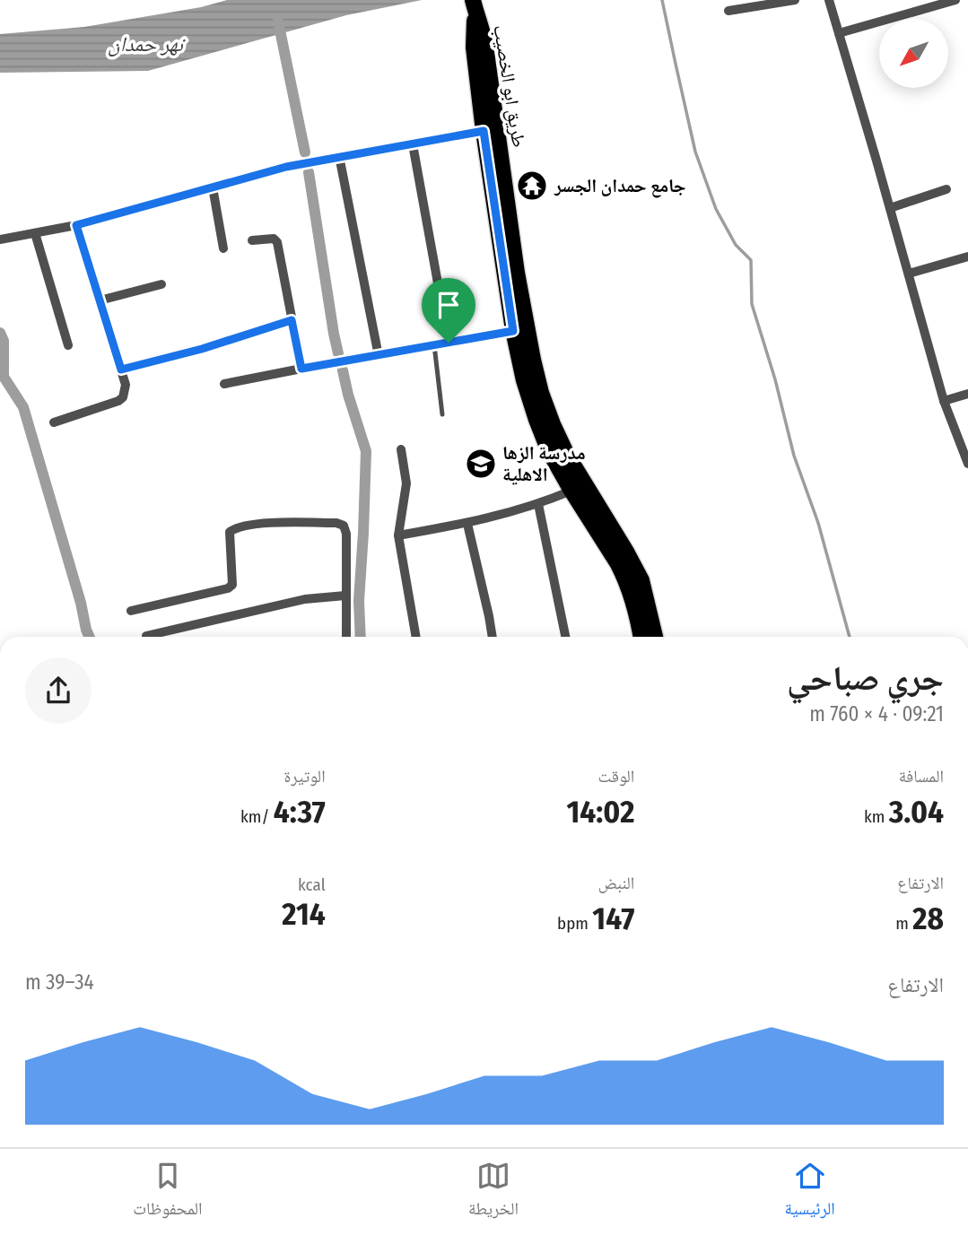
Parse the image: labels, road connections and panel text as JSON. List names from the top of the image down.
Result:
{
  "streets": {
    "main road": ["طريق ابو الخصيب"]
  },
  "water": ["نهر حمدان"],
  "places": {
    "temple": ["جامع حمدان الجسر"],
    "school or university": ["مدرسة الزها الاهلية"]
  },
  "north": "bottom left",
  "page": {
    "heading": ["جري صباحي", "09:21 · 4 × 760 m"],
    "stats": [
      ["المسافة", "3.04 km"],
      ["الوقت", "14:02"],
      ["الوتيرة", "4:37 /km"],
      ["الارتفاع", "28 m"],
      ["النبض", "147 bpm"],
      ["kcal", "214"]
    ],
    "chart": ["الارتفاع", "34–39 m"],
    "tabs": ["الرئيسية", "الخريطة", "المحفوظات"]
  }
}
